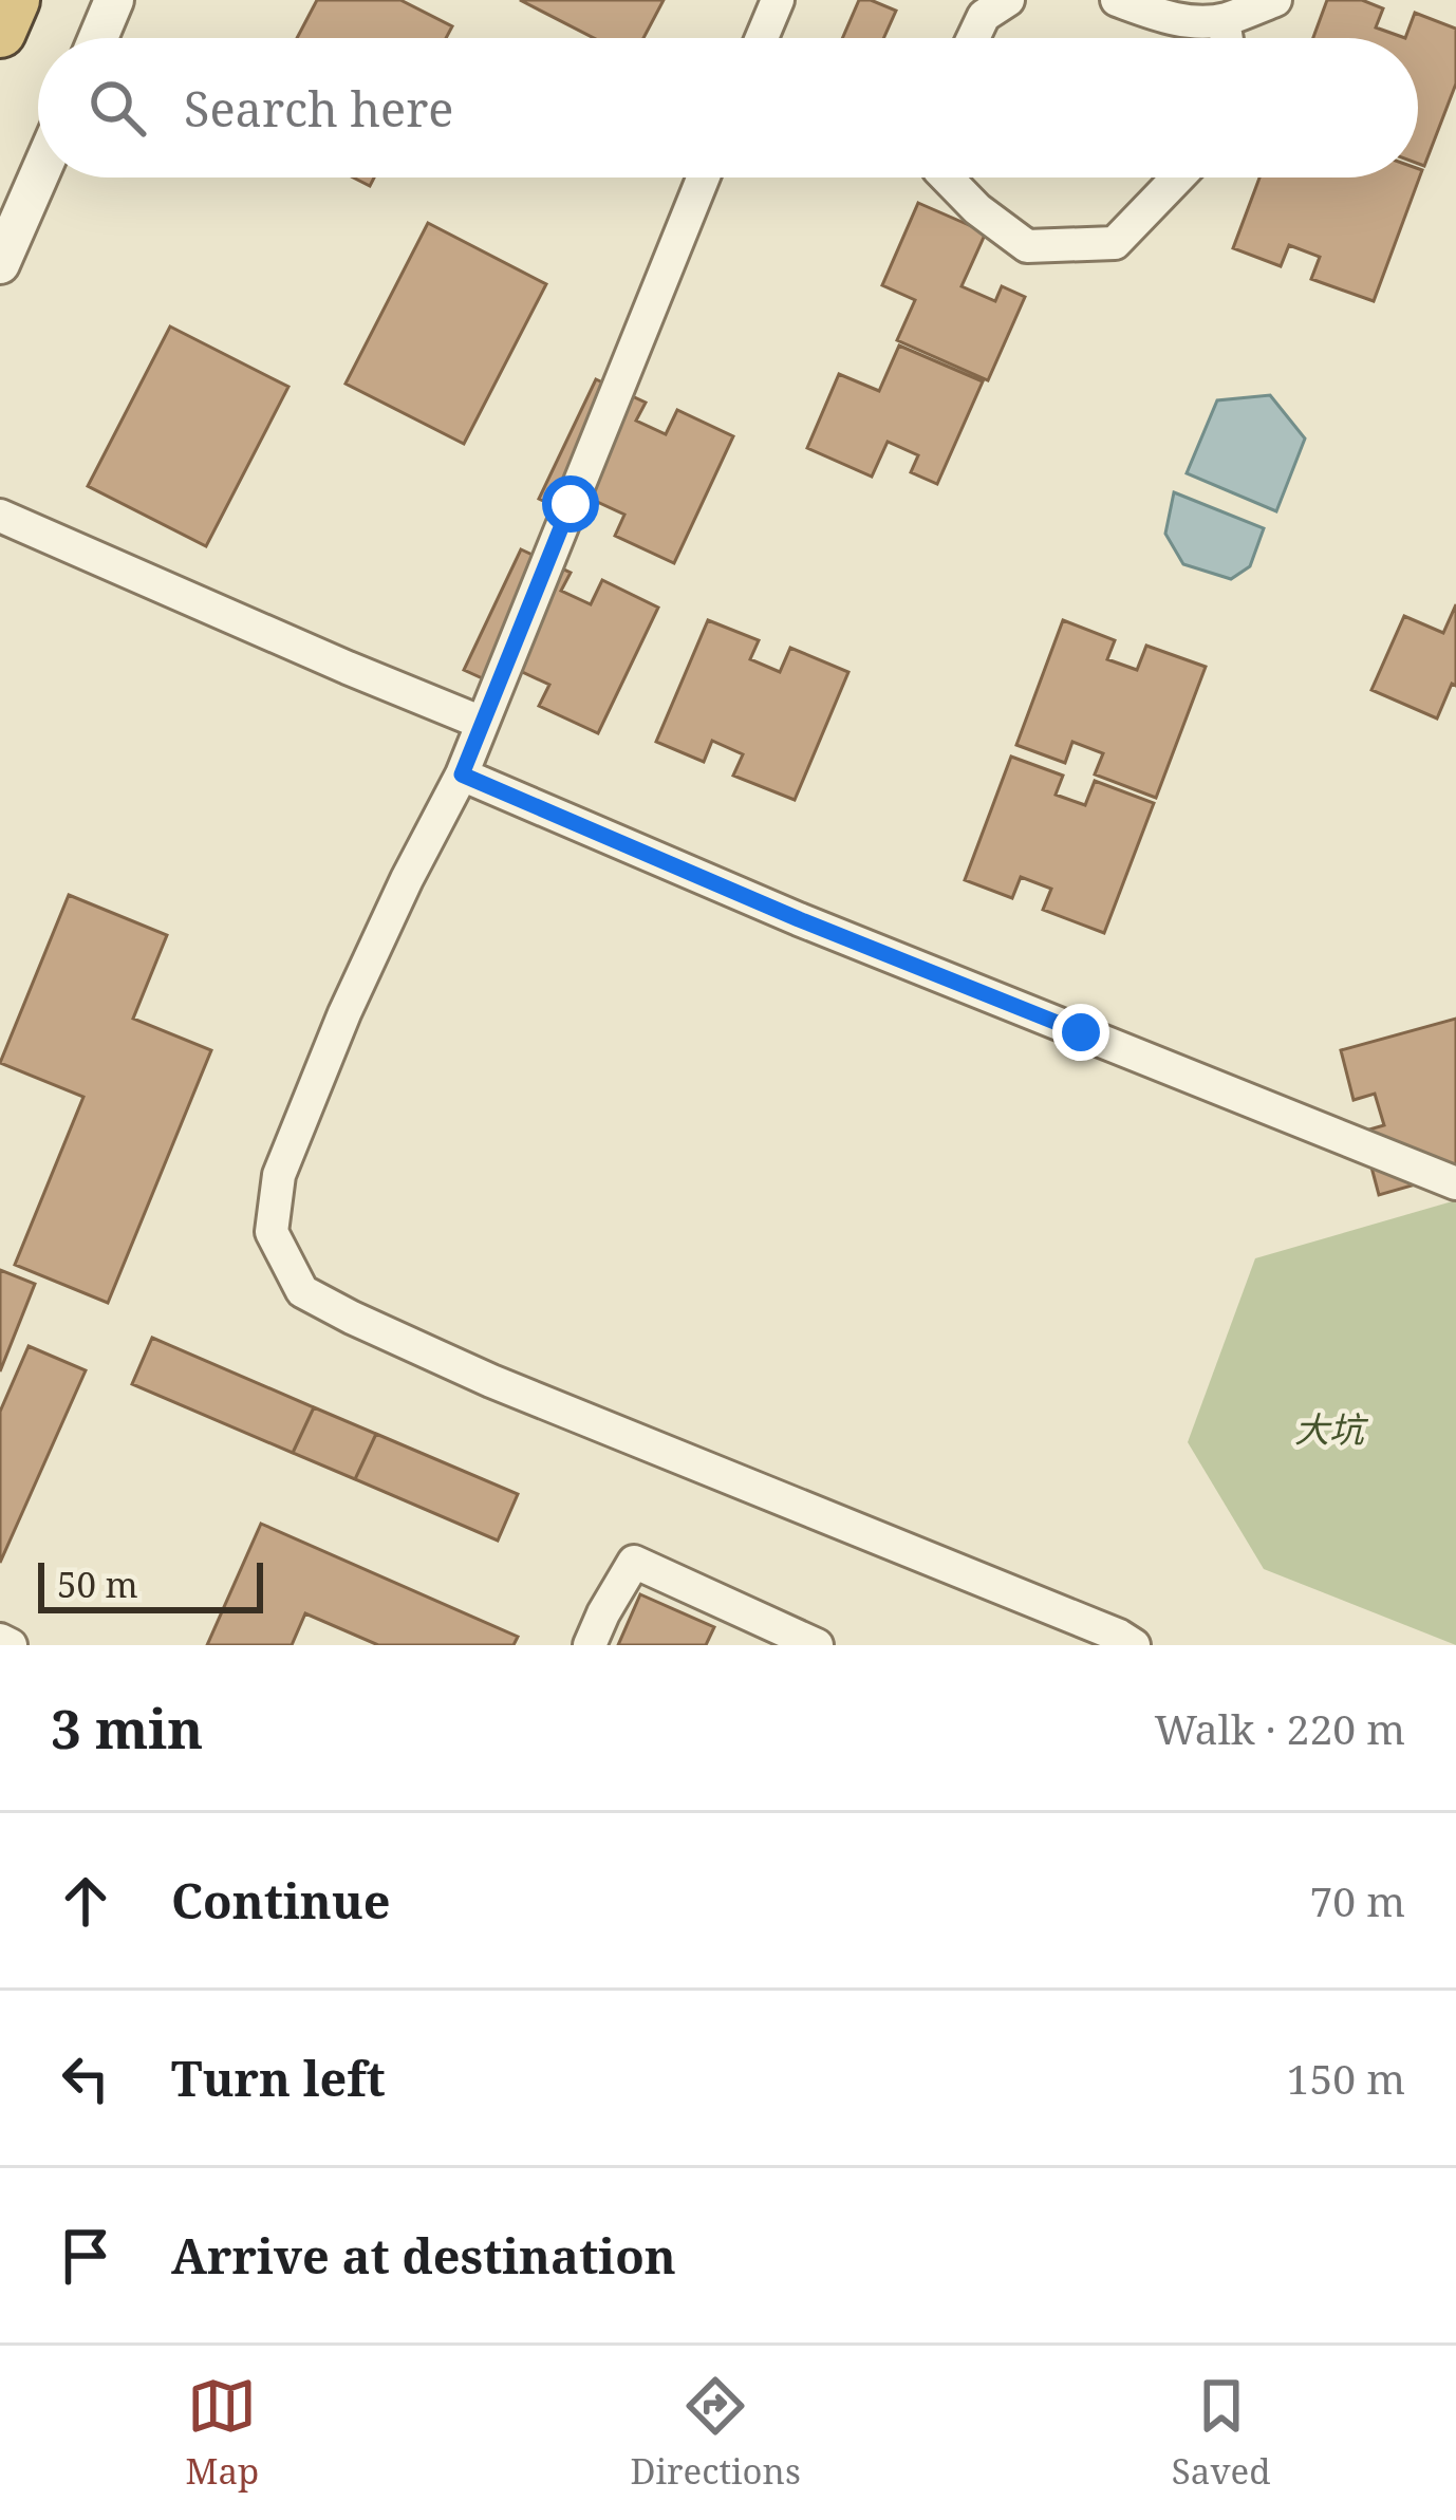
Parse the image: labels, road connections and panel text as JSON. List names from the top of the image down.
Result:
{
  "parks": ["大坑"],
  "scale_bar": "50 m",
  "page": {
    "search": "Search here",
    "scale": "50 m",
    "heading": ["3 min", "Walk · 220 m"],
    "list": [
      ["Continue", "70 m"],
      ["Turn left", "150 m"],
      "Arrive at destination"
    ],
    "nav": ["Map", "Directions", "Saved"]
  }
}
